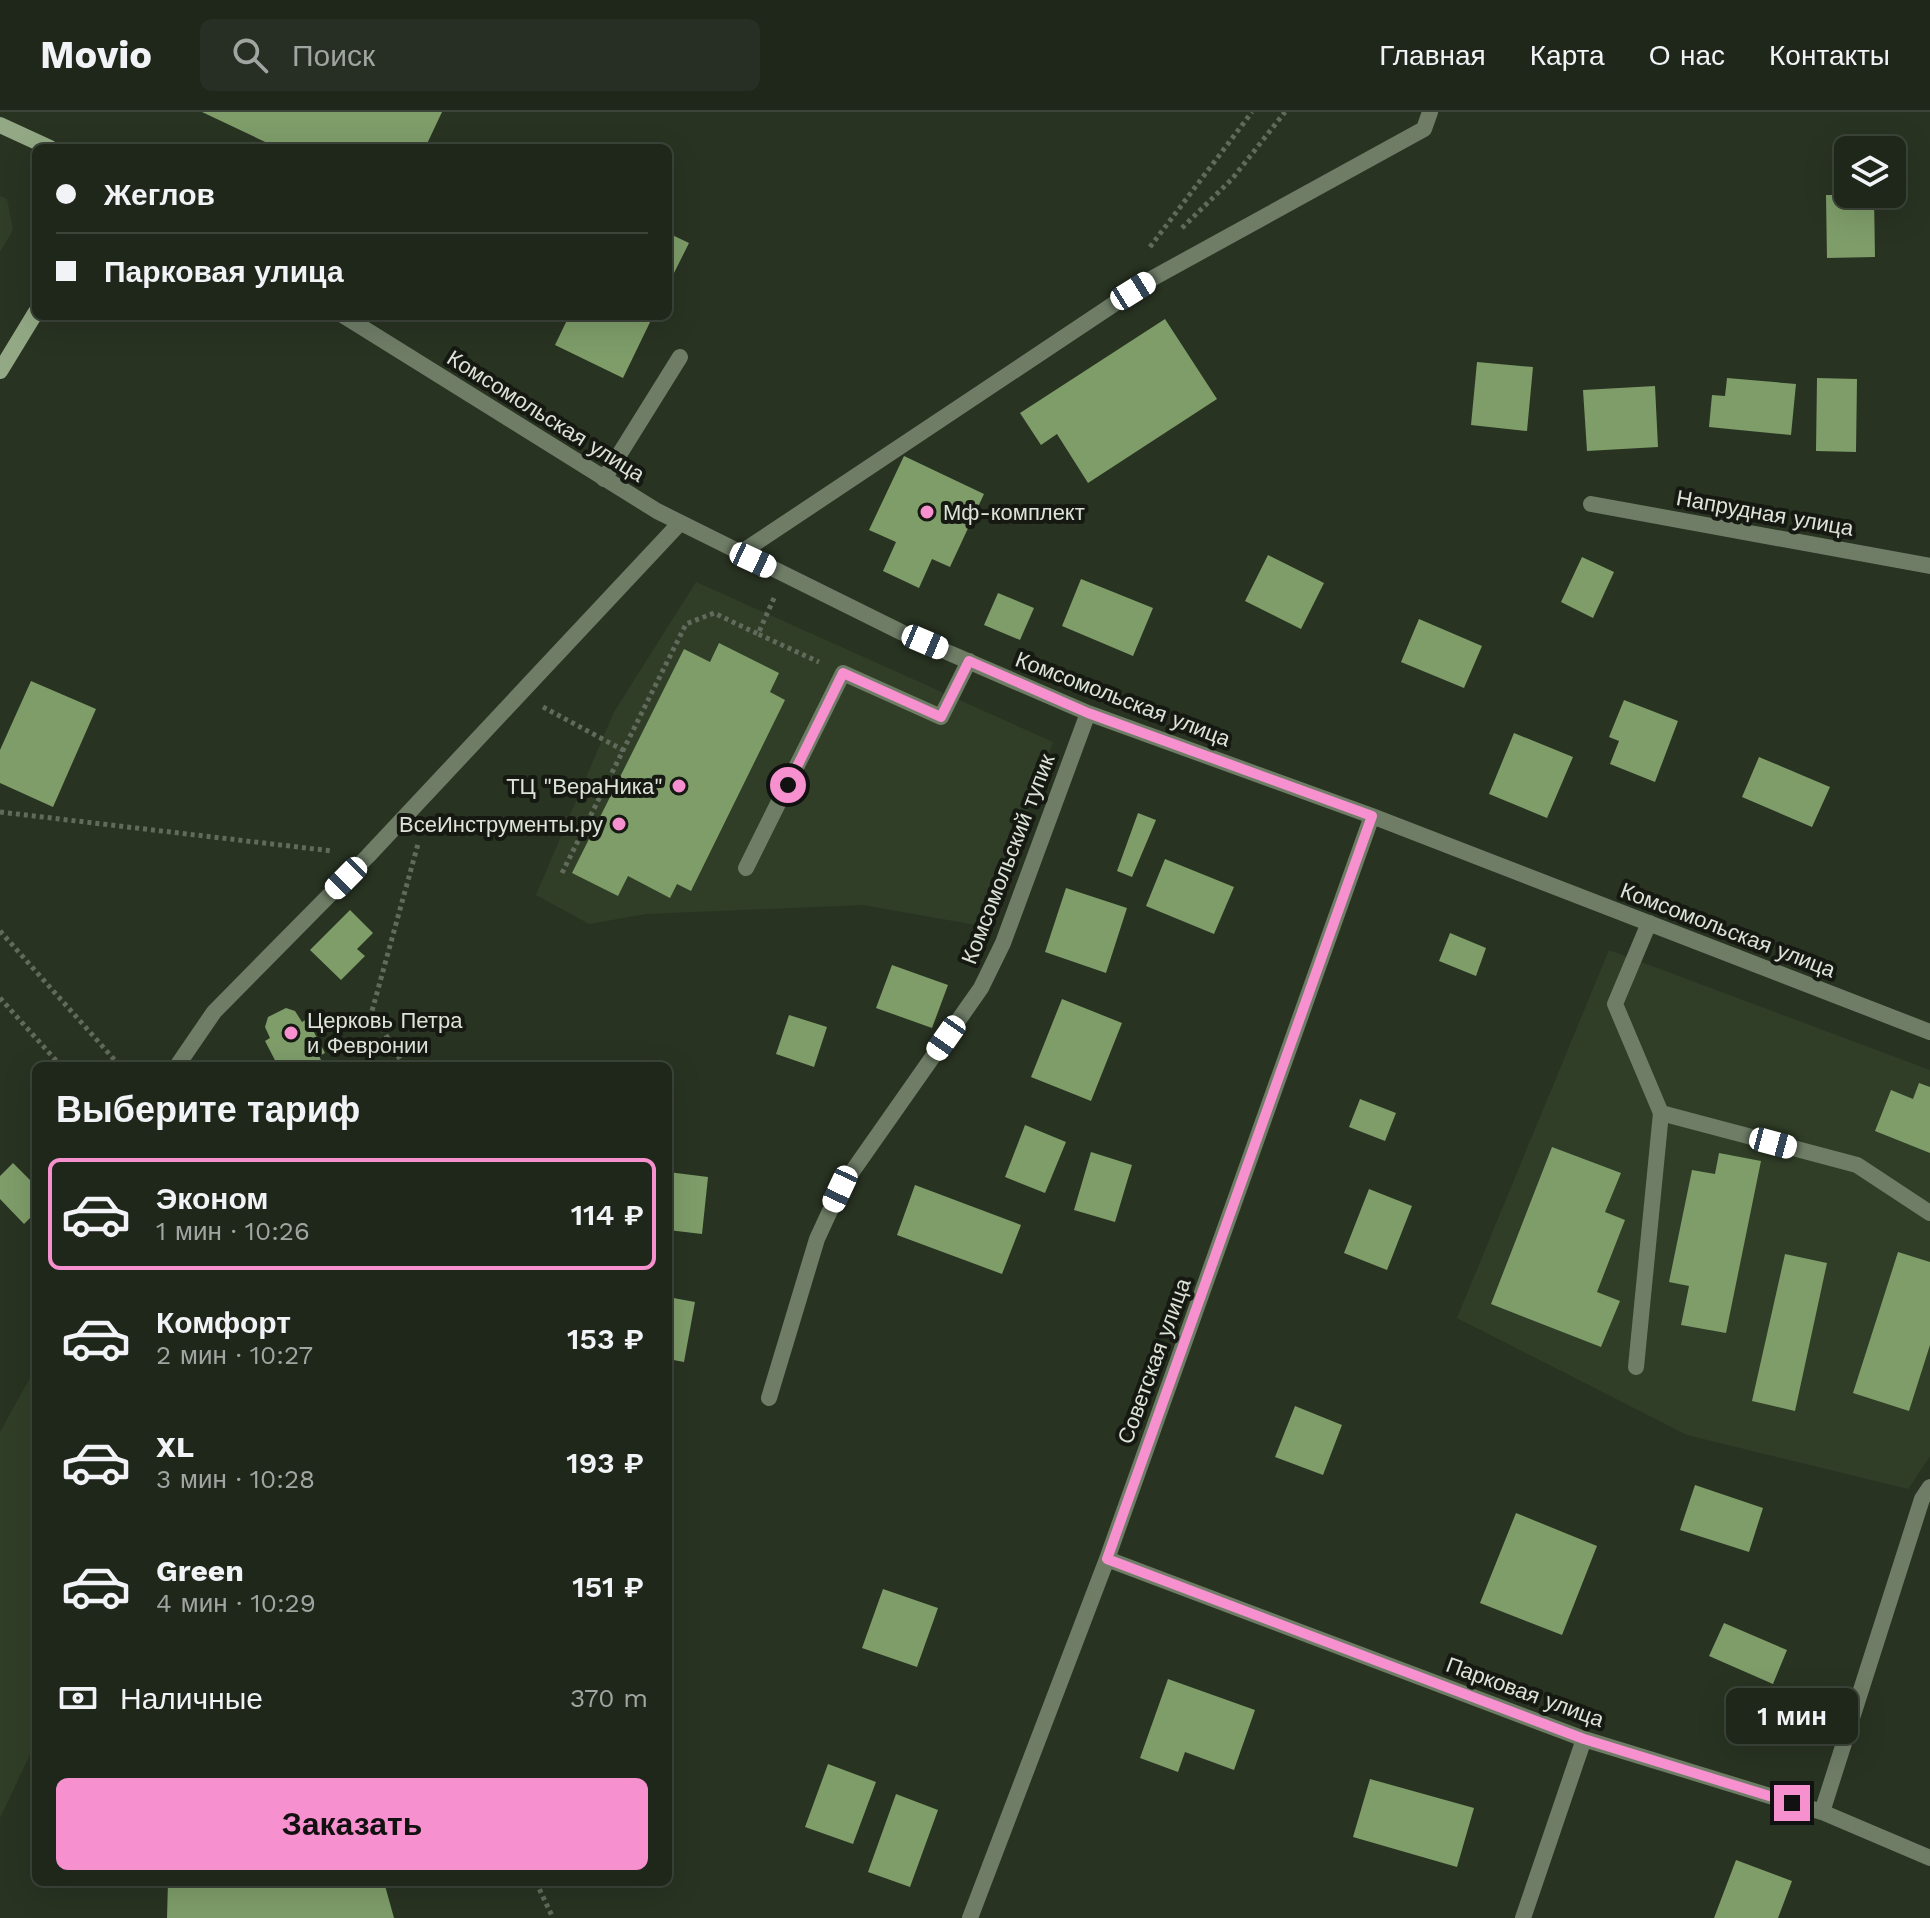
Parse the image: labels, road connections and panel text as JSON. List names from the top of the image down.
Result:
{
  "streets": {
    "street": [
      "Комсомольская улица",
      "Напрудная улица",
      "Комсомольский тупик",
      "Советская улица",
      "Парковая улица"
    ]
  },
  "crossings": [
    ["Комсомольская улица", "Комсомольский тупик"],
    ["Комсомольская улица", "Советская улица"],
    ["Советская улица", "Парковая улица"]
  ],
  "places": [
    "Мф-комплект",
    "ТЦ \"ВераНика\"",
    "ВсеИнструменты.ру",
    "Церковь Петра и Февронии"
  ],
  "page": {
    "header": "Movio",
    "search": "Поиск",
    "nav": [
      "Главная",
      "Карта",
      "О нас",
      "Контакты"
    ],
    "banner": ["Жеглов", "Парковая улица"],
    "heading": "Выберите тариф",
    "list": [
      {
        "name": "Эконом",
        "note": "1 мин · 10:26",
        "value": "114 ₽"
      },
      {
        "name": "Комфорт",
        "note": "2 мин · 10:27",
        "value": "153 ₽"
      },
      {
        "name": "XL",
        "note": "3 мин · 10:28",
        "value": "193 ₽"
      },
      {
        "name": "Green",
        "note": "4 мин · 10:29",
        "value": "151 ₽"
      }
    ],
    "pay": ["Наличные", "370 m"],
    "bubble": "1 мин",
    "buttons": "Заказать"
  }
}
